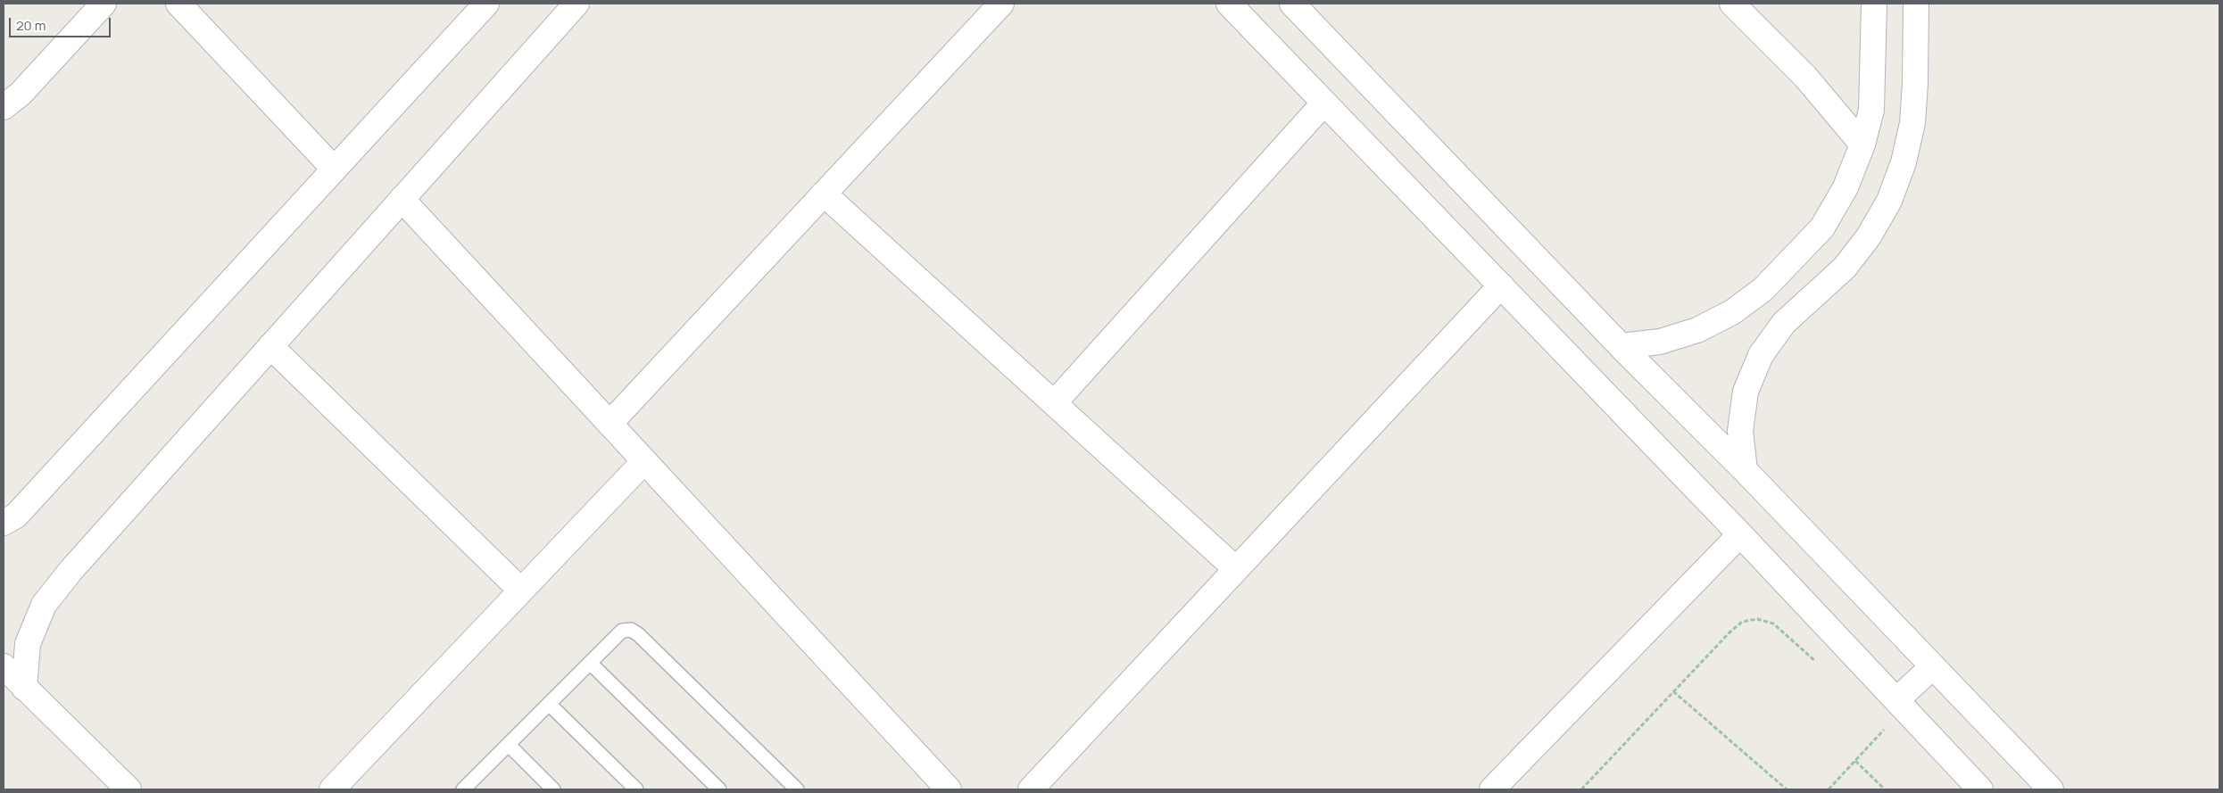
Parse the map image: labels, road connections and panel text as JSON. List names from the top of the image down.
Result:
{
  "scale_bar": "20 m"
}
